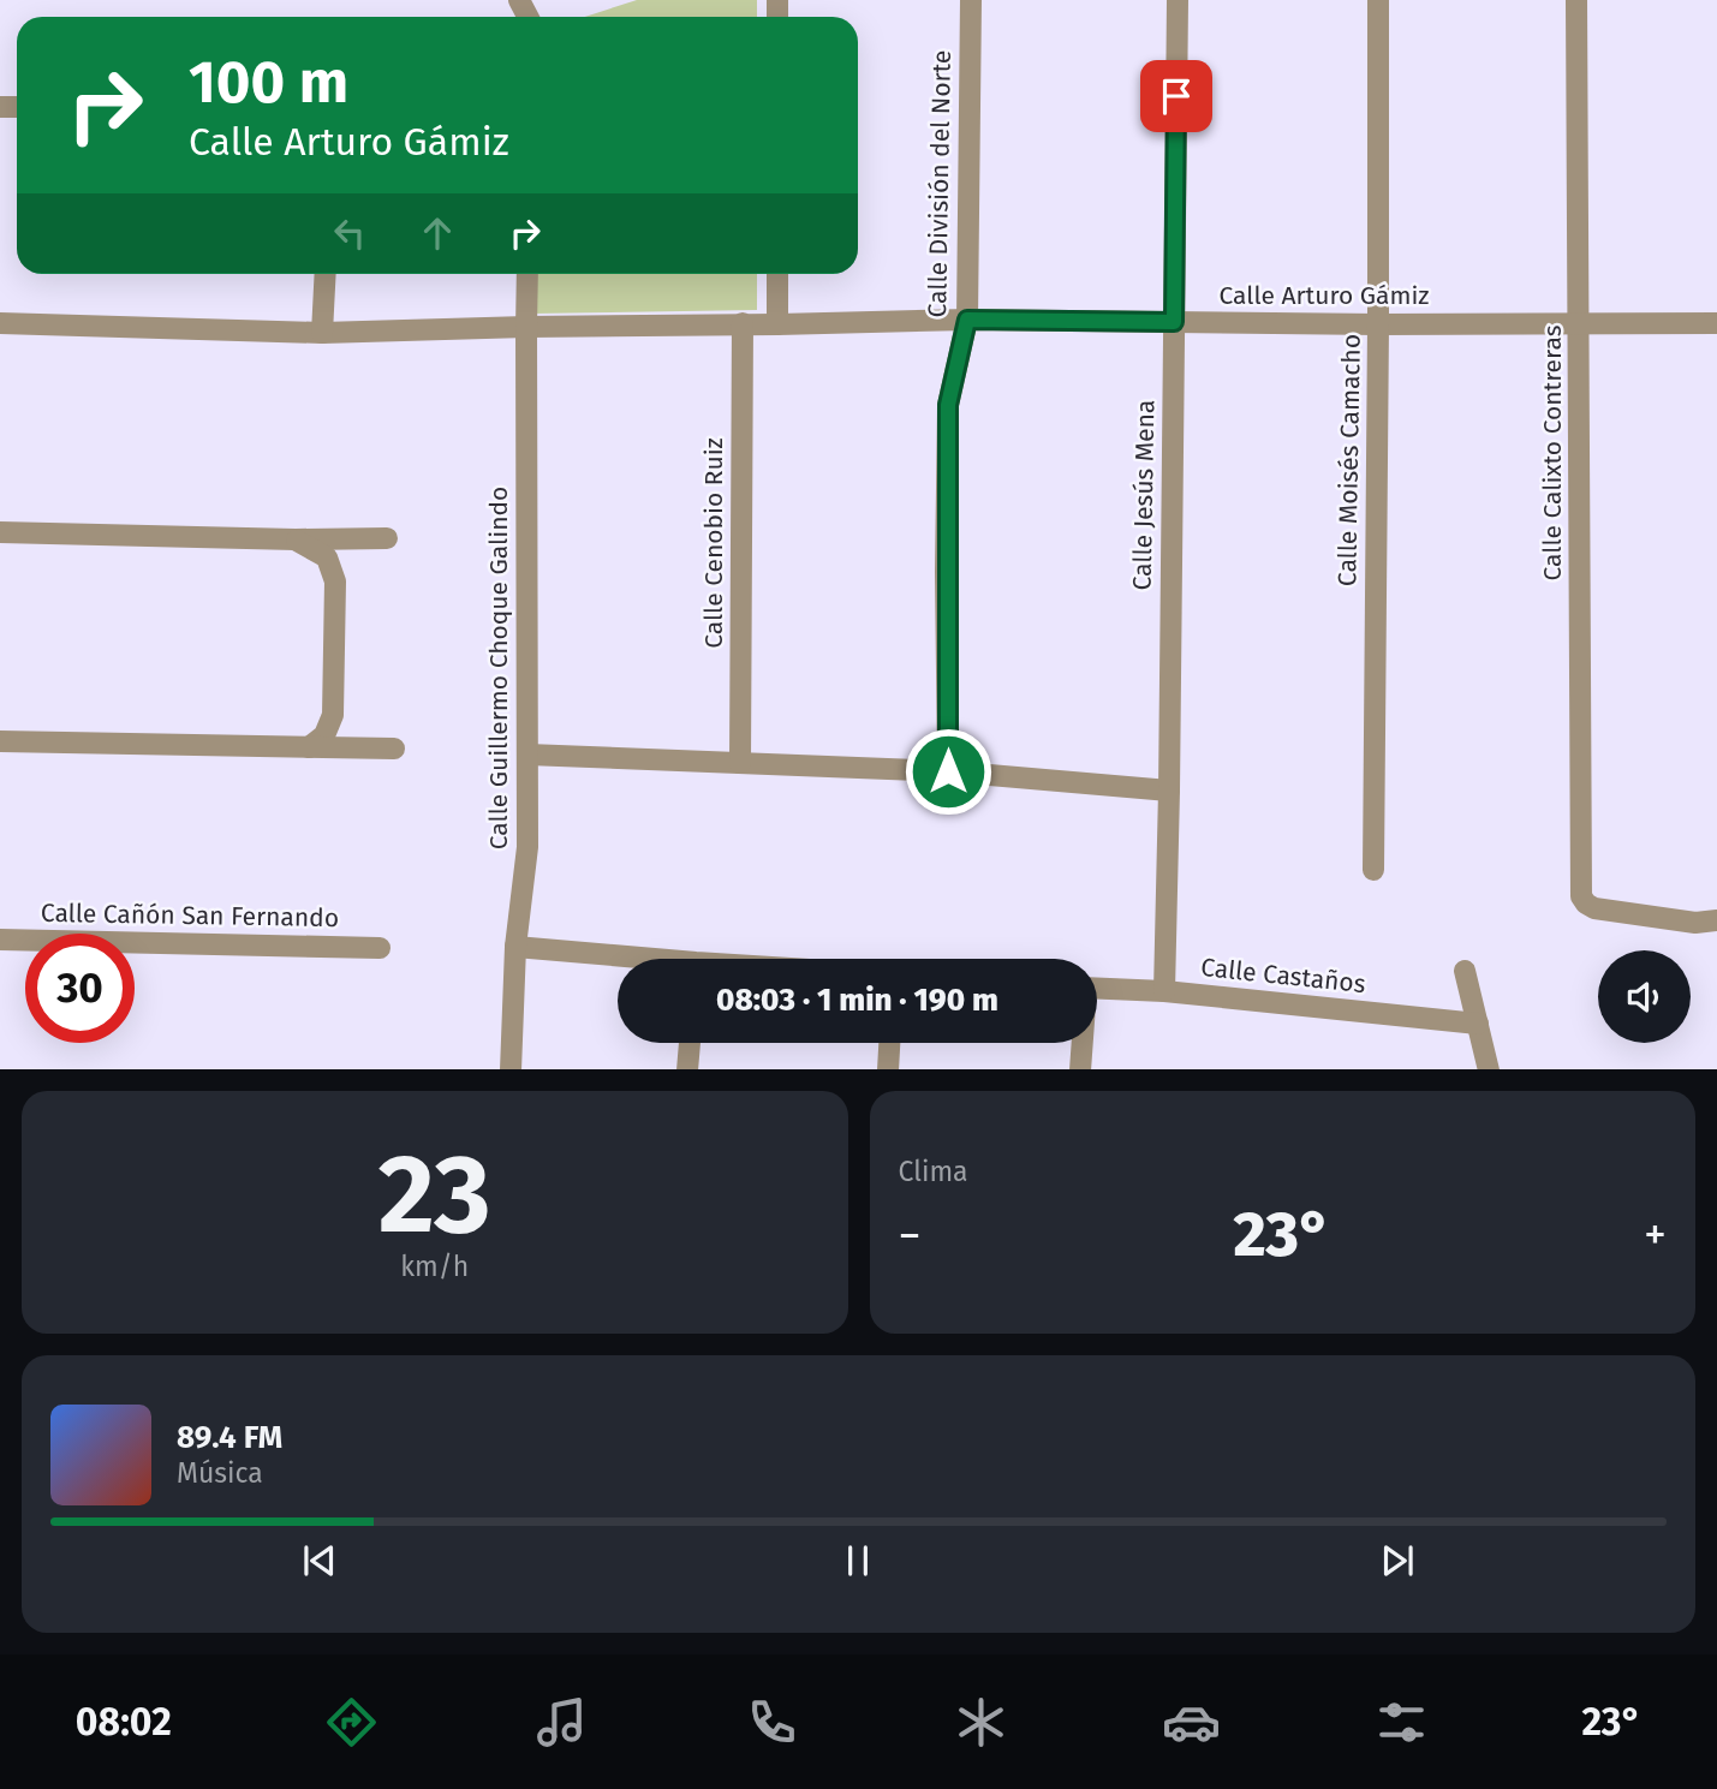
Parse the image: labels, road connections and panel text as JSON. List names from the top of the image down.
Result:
{
  "streets": {
    "street": [
      "Calle División del Norte",
      "Calle Arturo Gámiz",
      "Calle Calixto Contreras",
      "Calle Moisés Camacho",
      "Calle Jesús Mena",
      "Calle Cenobio Ruiz",
      "Calle Guillermo Choque Galindo",
      "Calle Cañón San Fernando",
      "Calle Castaños"
    ]
  },
  "crossings": [
    ["Calle División del Norte", "Calle Arturo Gámiz"],
    ["Calle Arturo Gámiz", "Calle Calixto Contreras"],
    ["Calle Arturo Gámiz", "Calle Moisés Camacho"],
    ["Calle Arturo Gámiz", "Calle Jesús Mena"],
    ["Calle Arturo Gámiz", "Calle Cenobio Ruiz"],
    ["Calle Arturo Gámiz", "Calle Guillermo Choque Galindo"],
    ["Calle Jesús Mena", "Calle Castaños"]
  ],
  "page": {
    "turn": ["100 m", "Calle Arturo Gámiz"],
    "limit": "30",
    "trip": "08:03 · 1 min · 190 m",
    "tile": [
      ["23", "km/h"],
      "Clima"
    ],
    "heat": ["−", "23°", "+"],
    "song": ["89.4 FM", "Música"],
    "tabs": ["08:02", "23°"]
  }
}
